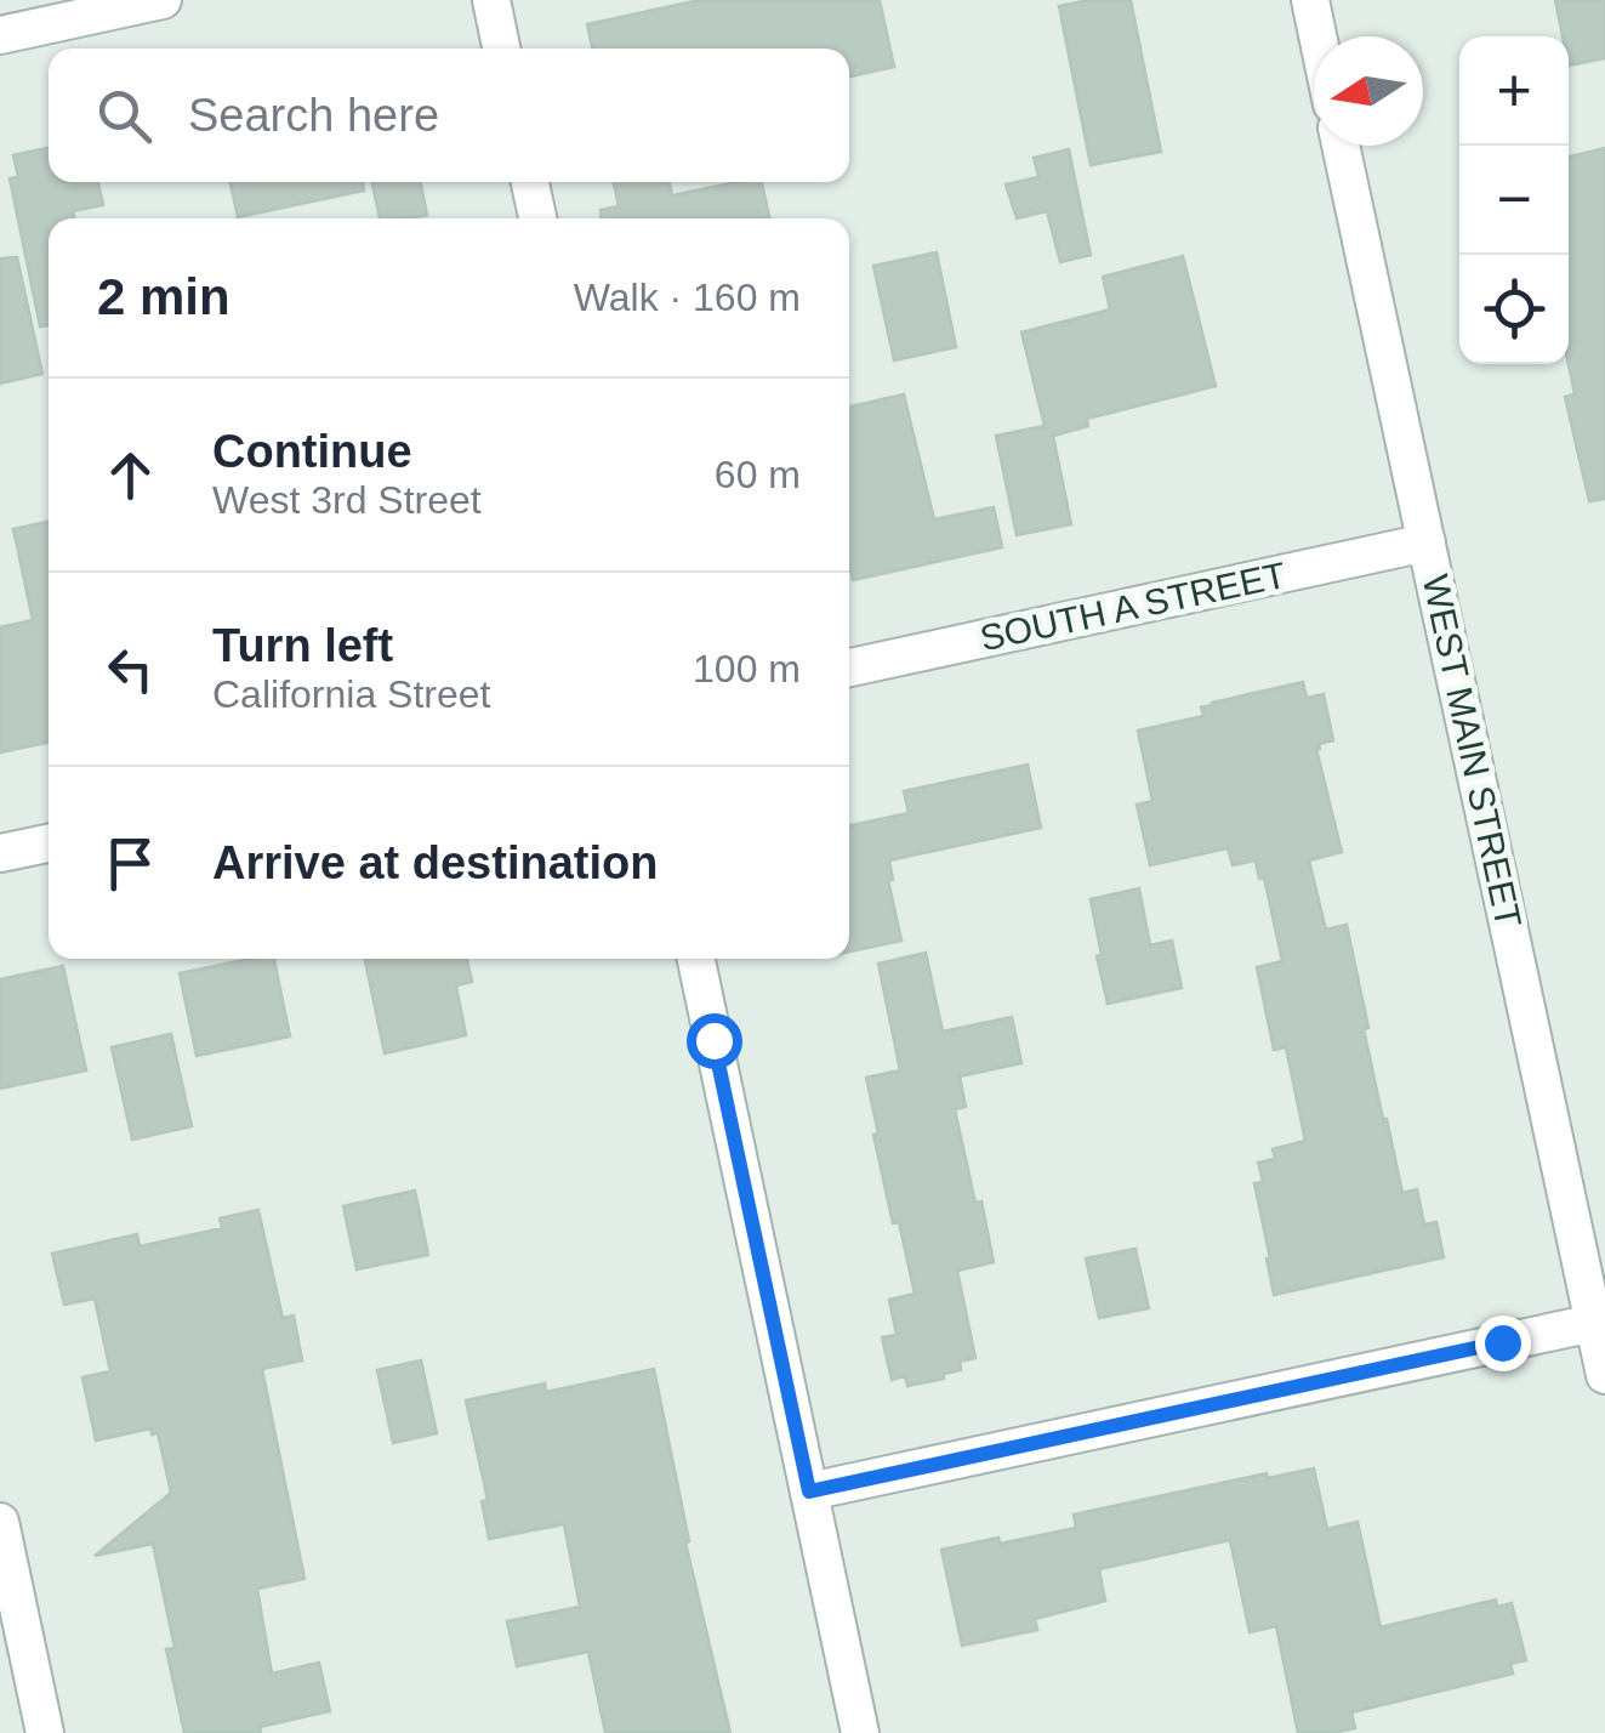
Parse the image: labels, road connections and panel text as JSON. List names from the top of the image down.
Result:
{
  "streets": {
    "street": ["SOUTH A STREET", "WEST MAIN STREET"]
  },
  "crossings": [
    ["SOUTH A STREET", "WEST MAIN STREET"]
  ],
  "north": "left",
  "page": {
    "map_buttons": ["+", "−"],
    "search": "Search here",
    "heading": ["2 min", "Walk · 160 m"],
    "list": [
      ["Continue", "West 3rd Street", "60 m"],
      ["Turn left", "California Street", "100 m"],
      "Arrive at destination"
    ]
  }
}
